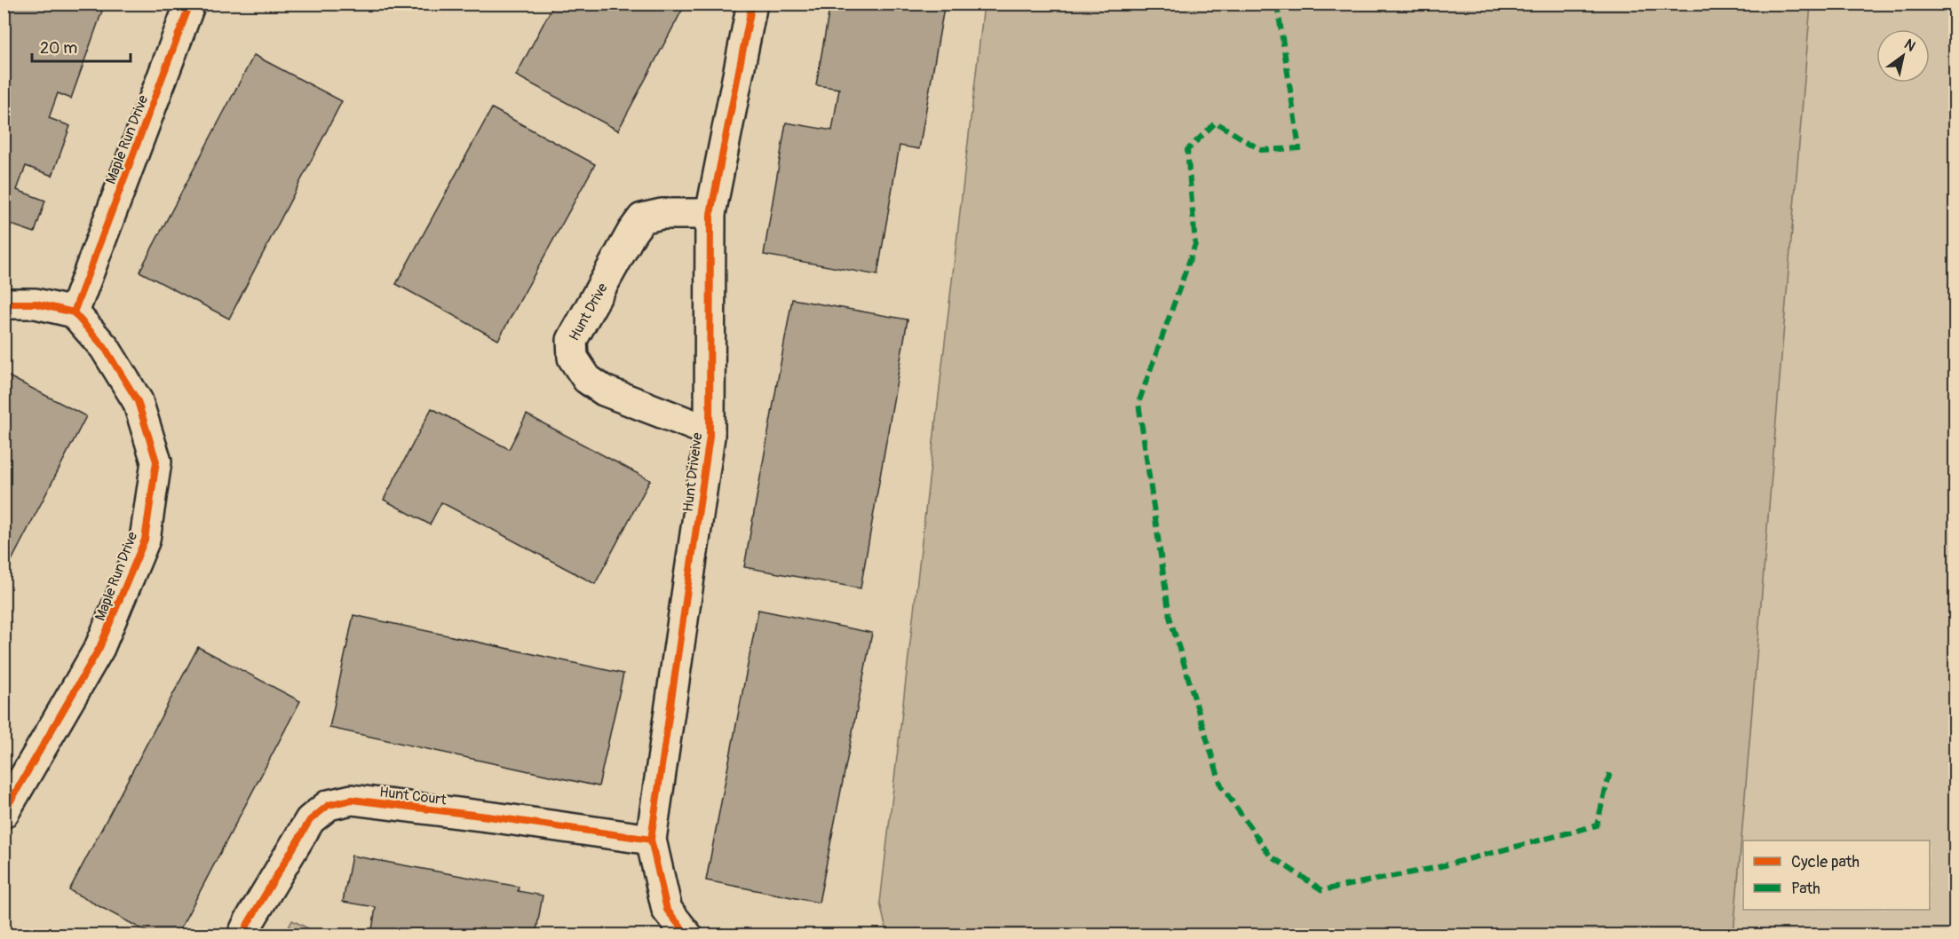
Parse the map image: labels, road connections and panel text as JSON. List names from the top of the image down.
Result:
{
  "streets": {
    "street": [
      "Maple Run Drive",
      "Hunt Drive",
      "Hunt Driveive",
      "Hunt Court"
    ]
  },
  "crossings": [
    ["Hunt Drive", "Hunt Driveive"],
    ["Hunt Driveive", "Hunt Court"]
  ],
  "legend": ["Cycle path", "Path"],
  "scale_bar": "20 m",
  "north": "top right"
}
